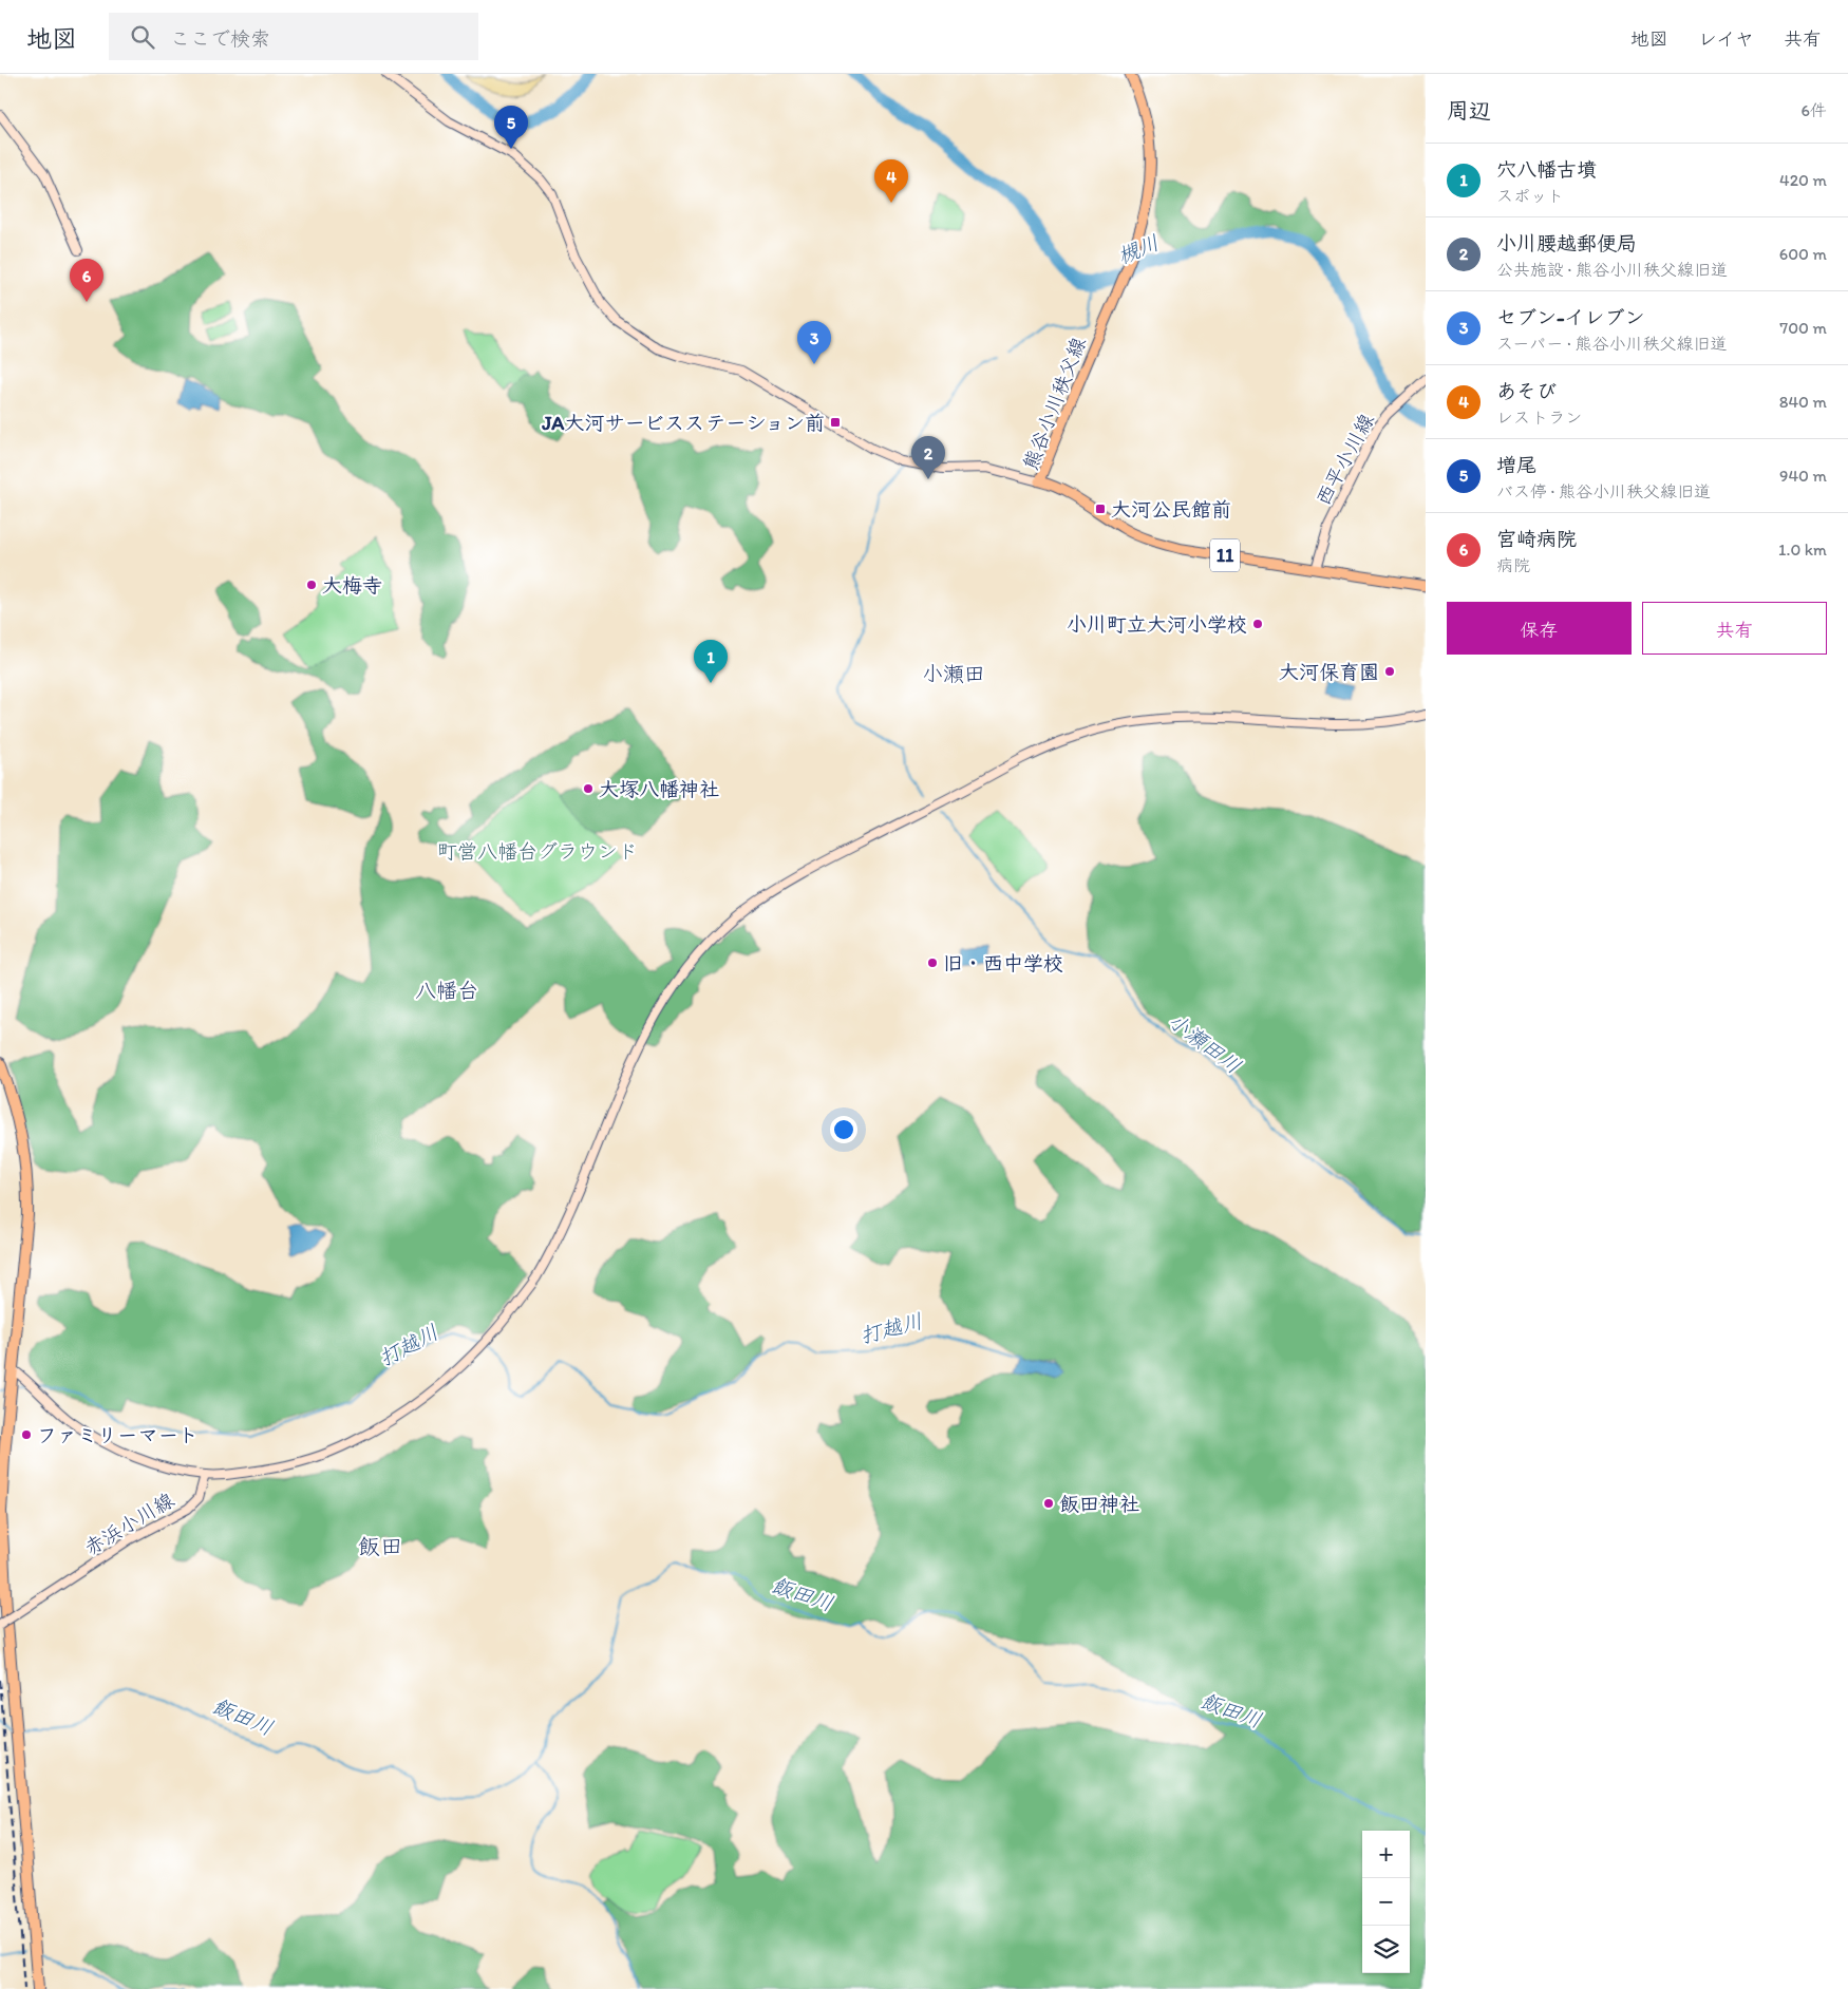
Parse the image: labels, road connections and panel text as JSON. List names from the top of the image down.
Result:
{
  "streets": {
    "main road": ["熊谷小川秩父線", "11"],
    "street": ["西平小川線", "赤浜小川線"]
  },
  "crossings": [
    ["熊谷小川秩父線", "西平小川線"]
  ],
  "districts": ["小瀬田", "八幡台", "飯田"],
  "water": [
    "槻川",
    "小瀬田川",
    "打越川",
    "飯田川"
  ],
  "parks": ["町営八幡台グラウンド"],
  "places": {
    "transit": ["JA大河サービスステーション前", "大河公民館前"],
    "other": [
      "大梅寺",
      "小川町立大河小学校",
      "大河保育園",
      "大塚八幡神社",
      "旧・西中学校",
      "ファミリーマート",
      "飯田神社"
    ]
  },
  "page": {
    "header": "地図",
    "search": "ここで検索",
    "nav": ["地図", "レイヤ", "共有"],
    "heading": ["周辺", "6件"],
    "pins": [
      "5",
      "4",
      "6",
      "3",
      "2",
      "1"
    ],
    "list": [
      {
        "mark": "1",
        "name": "穴八幡古墳",
        "note": "スポット",
        "value": "420 m"
      },
      {
        "mark": "2",
        "name": "小川腰越郵便局",
        "note": "公共施設 · 熊谷小川秩父線旧道",
        "value": "600 m"
      },
      {
        "mark": "3",
        "name": "セブン-イレブン",
        "note": "スーパー · 熊谷小川秩父線旧道",
        "value": "700 m"
      },
      {
        "mark": "4",
        "name": "あそび",
        "note": "レストラン",
        "value": "840 m"
      },
      {
        "mark": "5",
        "name": "増尾",
        "note": "バス停 · 熊谷小川秩父線旧道",
        "value": "940 m"
      },
      {
        "mark": "6",
        "name": "宮崎病院",
        "note": "病院",
        "value": "1.0 km"
      }
    ],
    "buttons": ["保存", "共有"],
    "map_buttons": ["+", "−"]
  }
}
